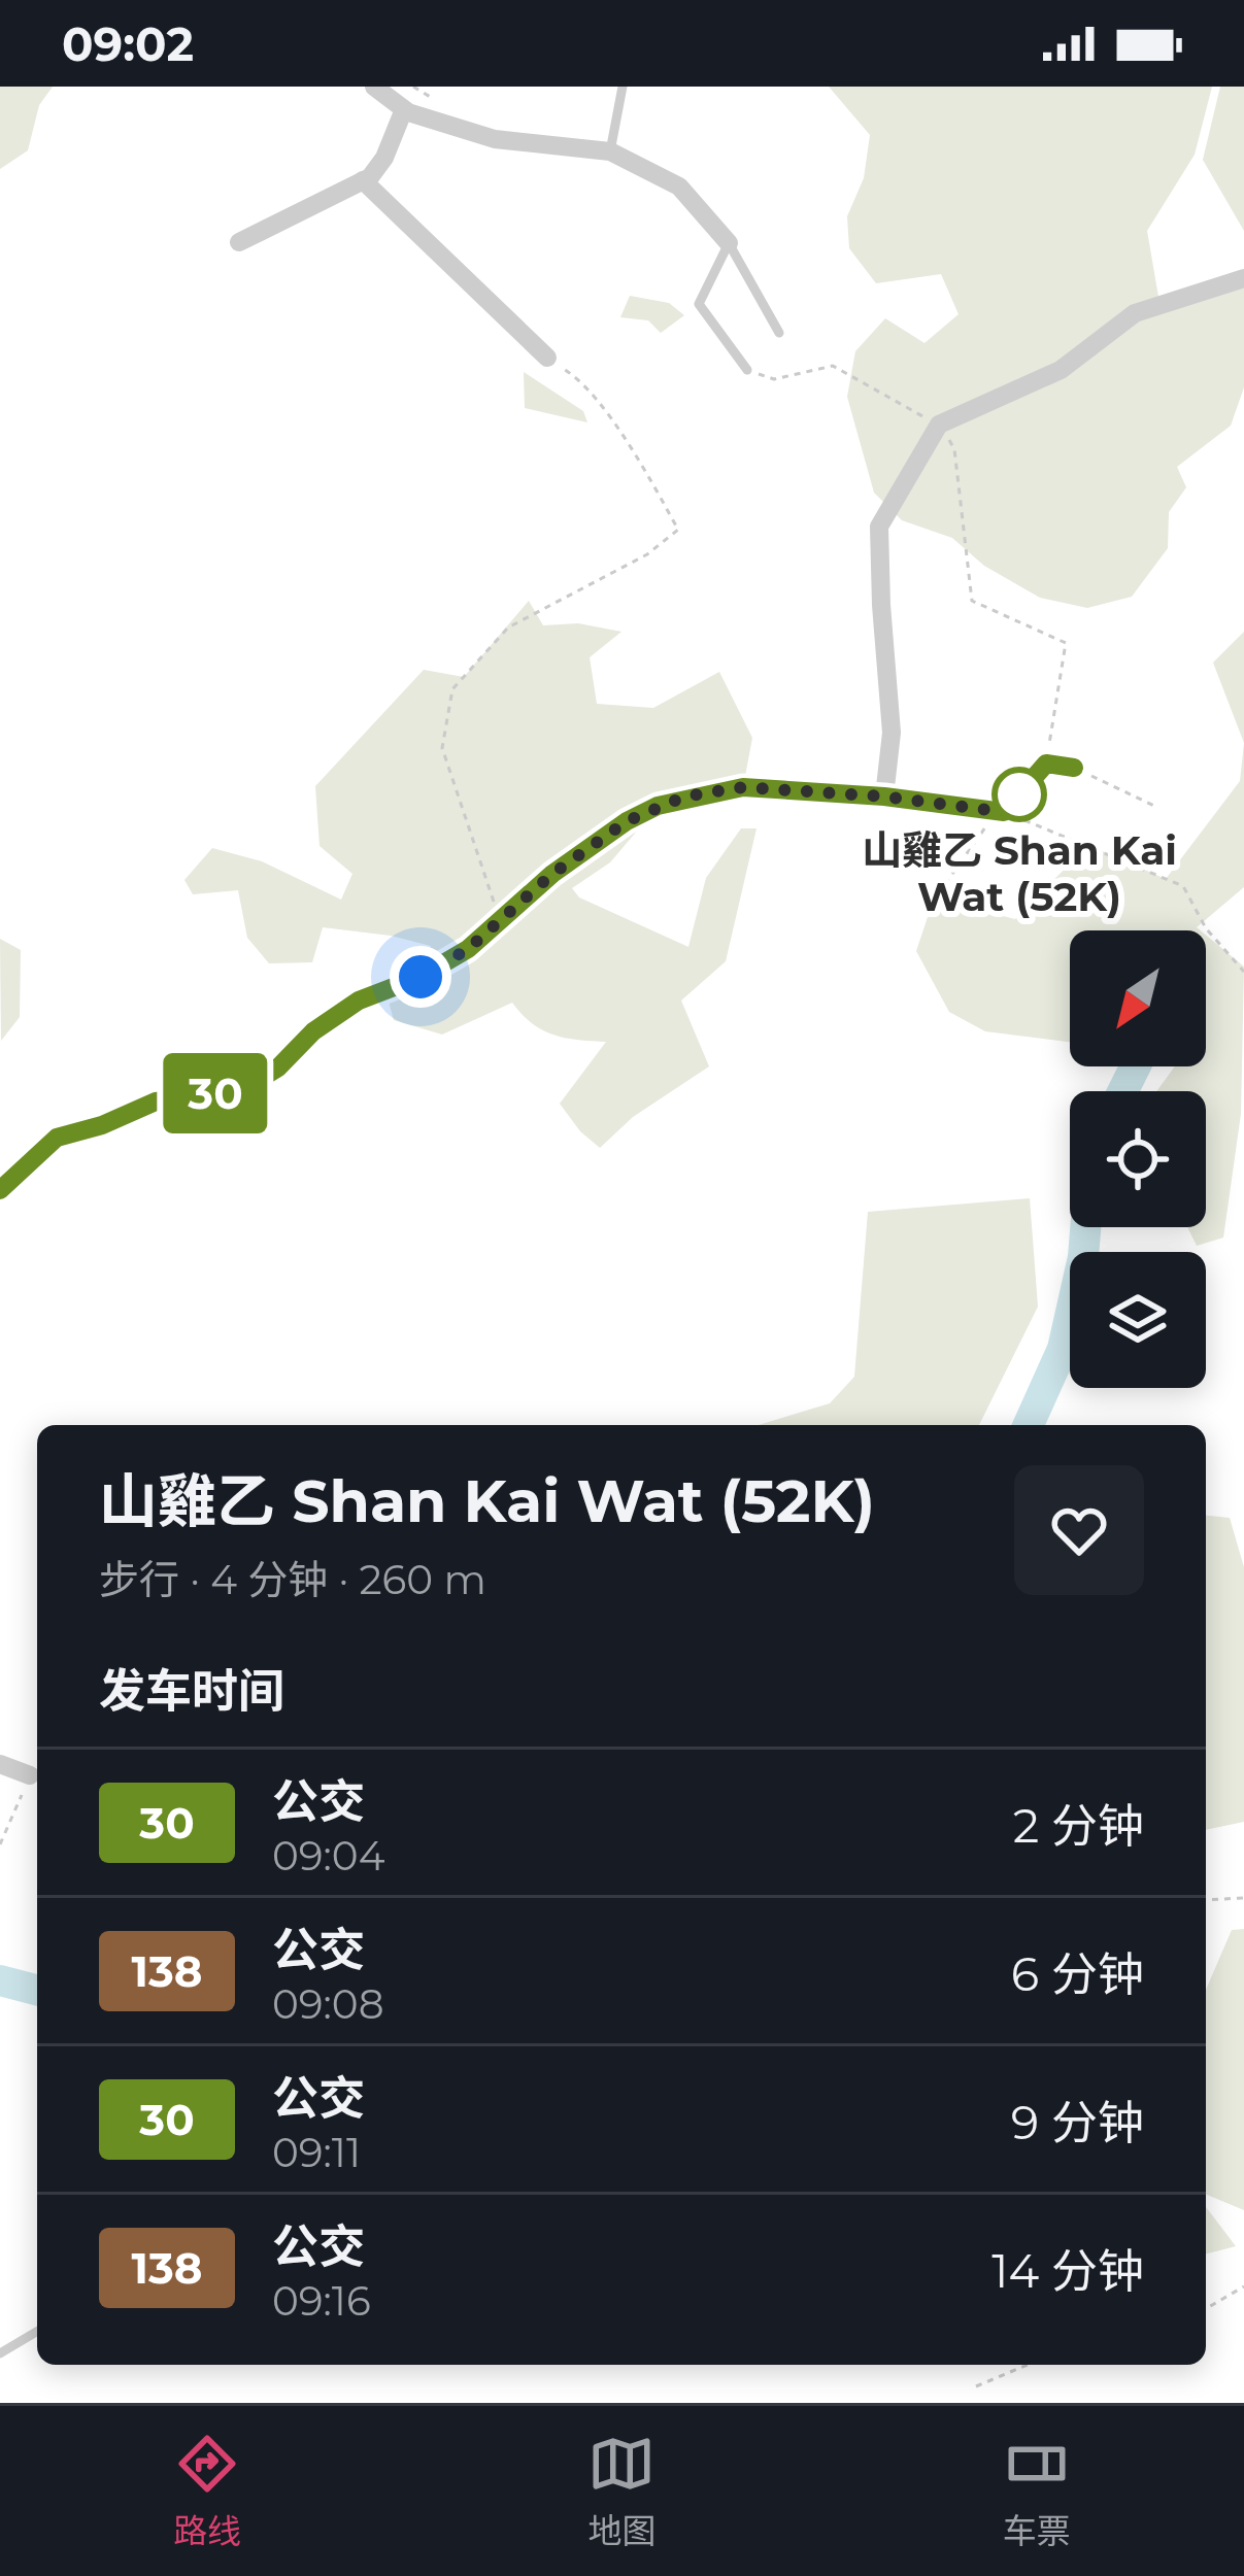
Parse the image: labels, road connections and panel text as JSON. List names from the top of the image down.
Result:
{
  "places": ["山雞乙 Shan Kai Wat (52K)"],
  "lines": ["bus line 30"],
  "north": "bottom left",
  "page": {
    "status": "09:02",
    "on_map": "30",
    "heading": [
      ["山雞乙 Shan Kai Wat (52K)", "步行 · 4 分钟 · 260 m"],
      "发车时间"
    ],
    "list": [
      {
        "mark": "30",
        "name": "公交",
        "note": "09:04",
        "value": "2 分钟"
      },
      {
        "mark": "138",
        "name": "公交",
        "note": "09:08",
        "value": "6 分钟"
      },
      {
        "mark": "30",
        "name": "公交",
        "note": "09:11",
        "value": "9 分钟"
      },
      {
        "mark": "138",
        "name": "公交",
        "note": "09:16",
        "value": "14 分钟"
      }
    ],
    "tabs": ["路线", "地图", "车票"]
  }
}
